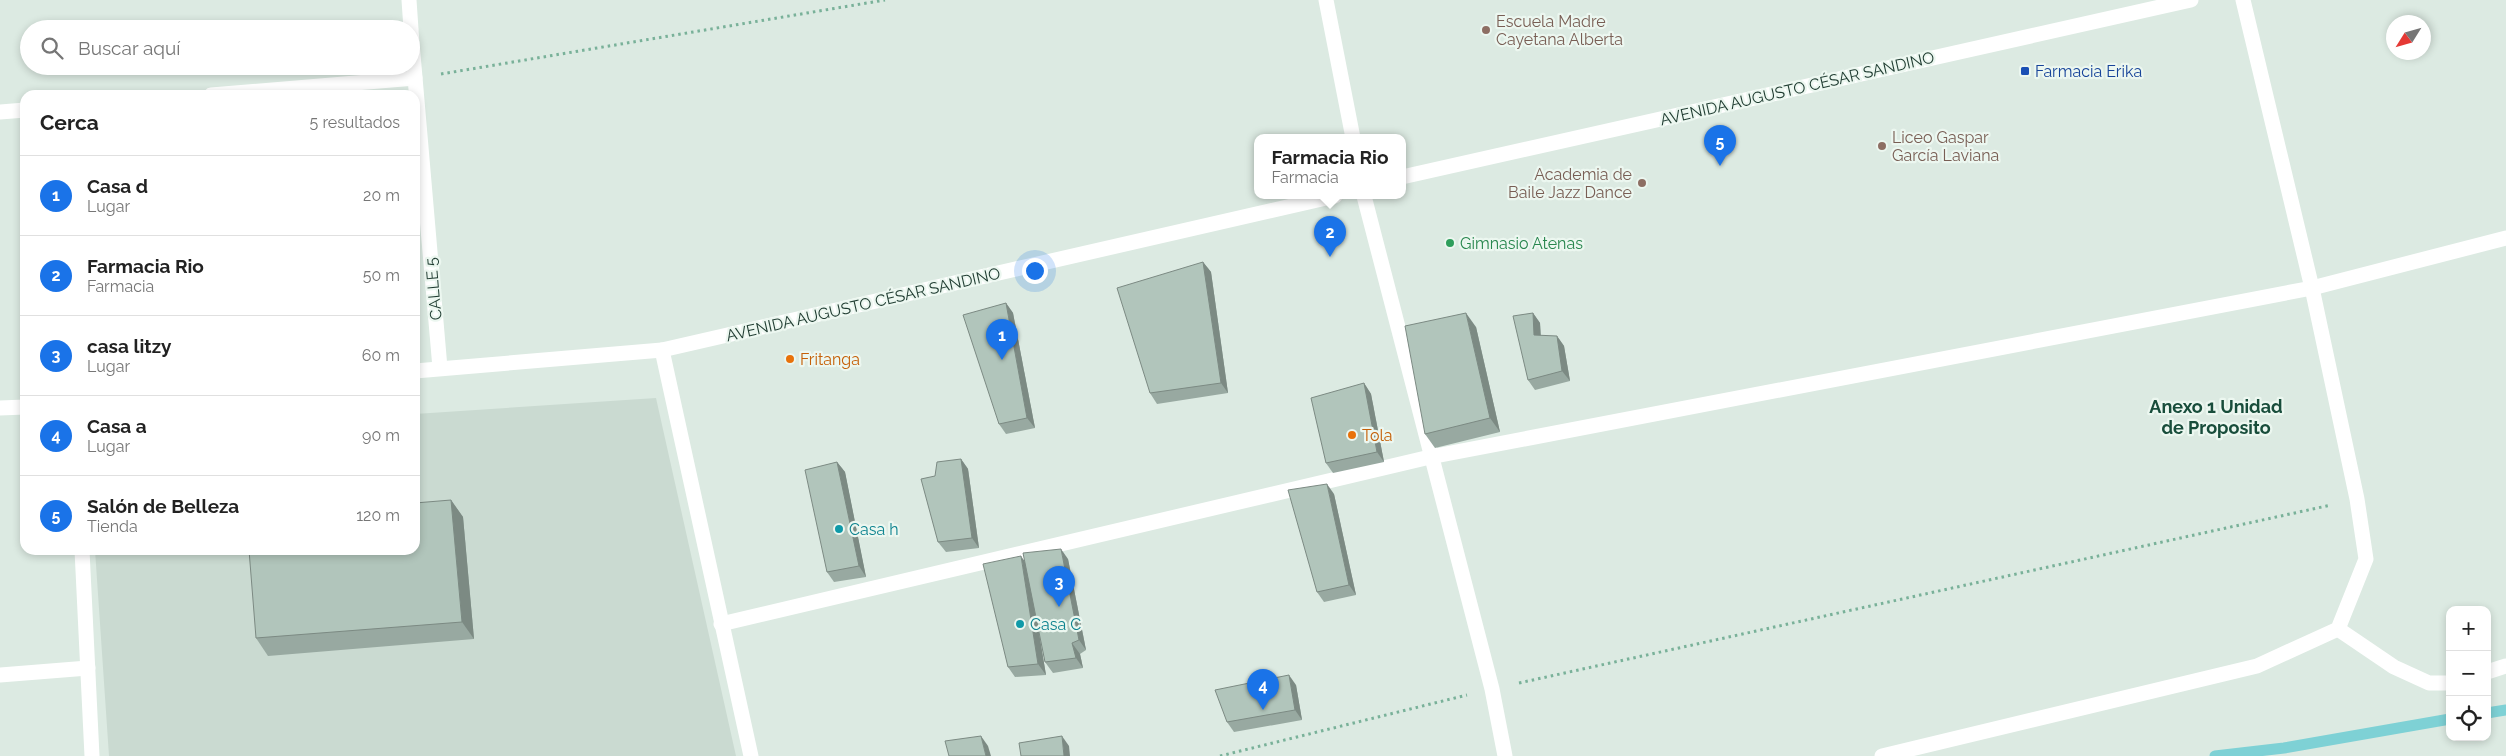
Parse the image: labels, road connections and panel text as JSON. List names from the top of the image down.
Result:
{
  "streets": {
    "street": ["AVENIDA AUGUSTO CÉSAR SANDINO", "CALLE 5"]
  },
  "crossings": [
    ["AVENIDA AUGUSTO CÉSAR SANDINO", "CALLE 5"]
  ],
  "districts": ["Anexo 1 Unidad de Proposito"],
  "places": {
    "other": [
      "Escuela Madre Cayetana Alberta",
      "Liceo Gaspar García Laviana",
      "Academia de Baile Jazz Dance",
      "Gimnasio Atenas",
      "Fritanga",
      "Tola",
      "Casa h",
      "Casa C"
    ],
    "transit": ["Farmacia Erika"]
  },
  "north": "bottom left",
  "page": {
    "search": "Buscar aquí",
    "heading": ["Cerca", "5 resultados"],
    "pins": [
      "5",
      "2",
      "1",
      "3",
      "4"
    ],
    "popup": ["Farmacia Rio", "Farmacia"],
    "list": [
      {
        "mark": "1",
        "name": "Casa d",
        "note": "Lugar",
        "value": "20 m"
      },
      {
        "mark": "2",
        "name": "Farmacia Rio",
        "note": "Farmacia",
        "value": "50 m"
      },
      {
        "mark": "3",
        "name": "casa litzy",
        "note": "Lugar",
        "value": "60 m"
      },
      {
        "mark": "4",
        "name": "Casa a",
        "note": "Lugar",
        "value": "90 m"
      },
      {
        "mark": "5",
        "name": "Salón de Belleza",
        "note": "Tienda",
        "value": "120 m"
      }
    ],
    "map_buttons": ["+", "−"]
  }
}
